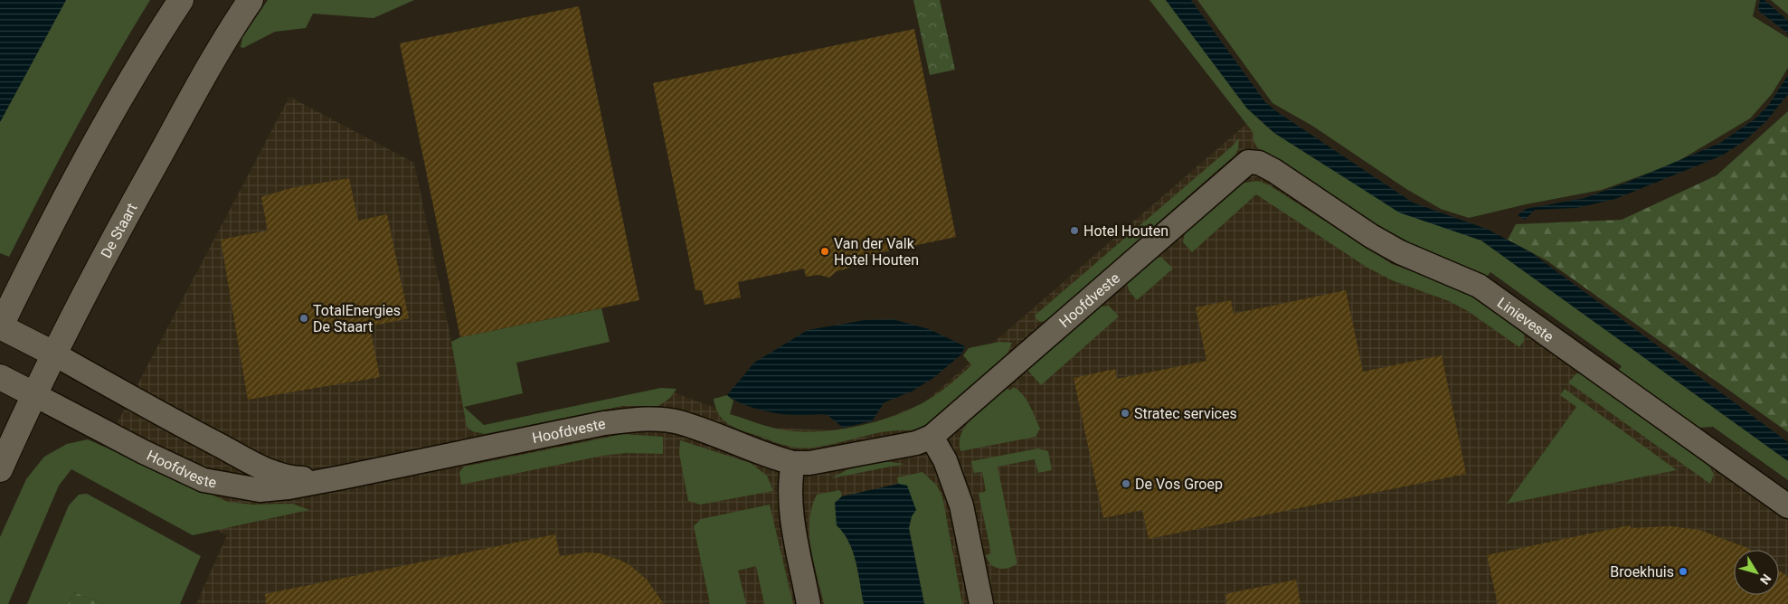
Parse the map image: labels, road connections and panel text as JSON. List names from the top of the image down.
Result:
{
  "streets": {
    "main road": ["De Staart"],
    "street": ["Hoofdveste", "Linieveste"]
  },
  "crossings": [
    ["De Staart", "Hoofdveste"],
    ["Hoofdveste", "Linieveste"]
  ],
  "places": [
    "Hotel Houten",
    "Van der Valk Hotel Houten",
    "TotalEnergies De Staart",
    "Stratec services",
    "De Vos Groep",
    "Broekhuis"
  ],
  "north": "bottom right"
}
